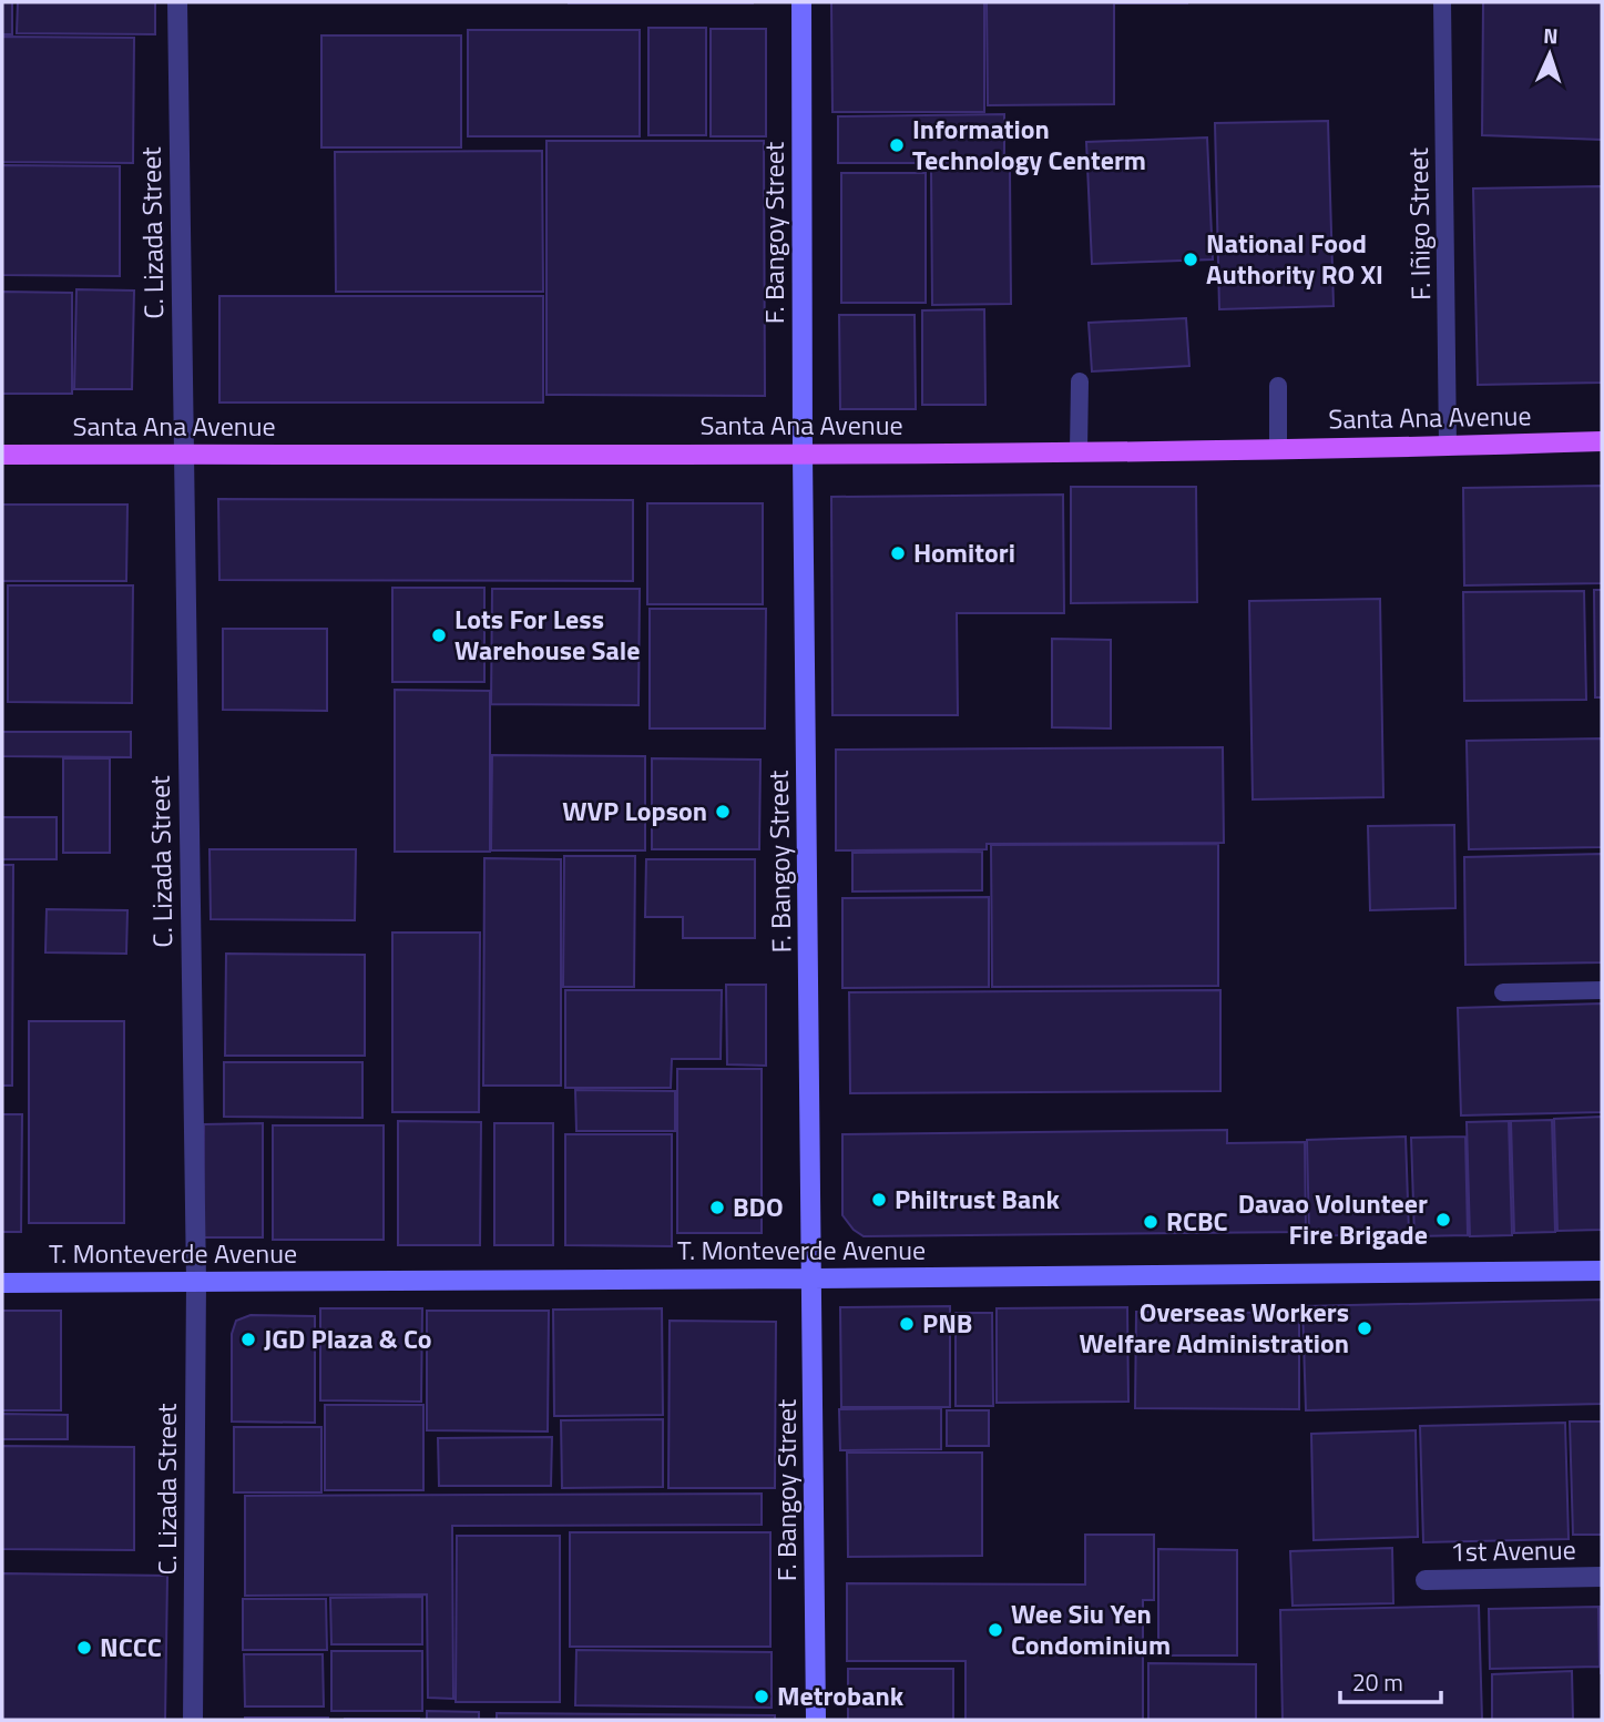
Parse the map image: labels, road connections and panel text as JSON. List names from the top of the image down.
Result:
{
  "streets": {
    "main road": ["Santa Ana Avenue"],
    "street": [
      "C. Lizada Street",
      "F. Bangoy Street",
      "T. Monteverde Avenue",
      "1st Avenue"
    ],
    "lane": ["F. Iñigo Street"]
  },
  "crossings": [
    ["F. Iñigo Street", "Santa Ana Avenue"],
    ["C. Lizada Street", "Santa Ana Avenue"],
    ["C. Lizada Street", "T. Monteverde Avenue"],
    ["F. Bangoy Street", "Santa Ana Avenue"],
    ["F. Bangoy Street", "T. Monteverde Avenue"]
  ],
  "places": [
    "Information Technology Centerm",
    "National Food Authority RO XI",
    "Homitori",
    "Lots For Less Warehouse Sale",
    "WVP Lopson",
    "Philtrust Bank",
    "BDO",
    "Davao Volunteer Fire Brigade",
    "RCBC",
    "PNB",
    "Overseas Workers Welfare Administration",
    "JGD Plaza & Co",
    "Wee Siu Yen Condominium",
    "NCCC",
    "Metrobank"
  ],
  "scale_bar": "20 m",
  "north": "top"
}
